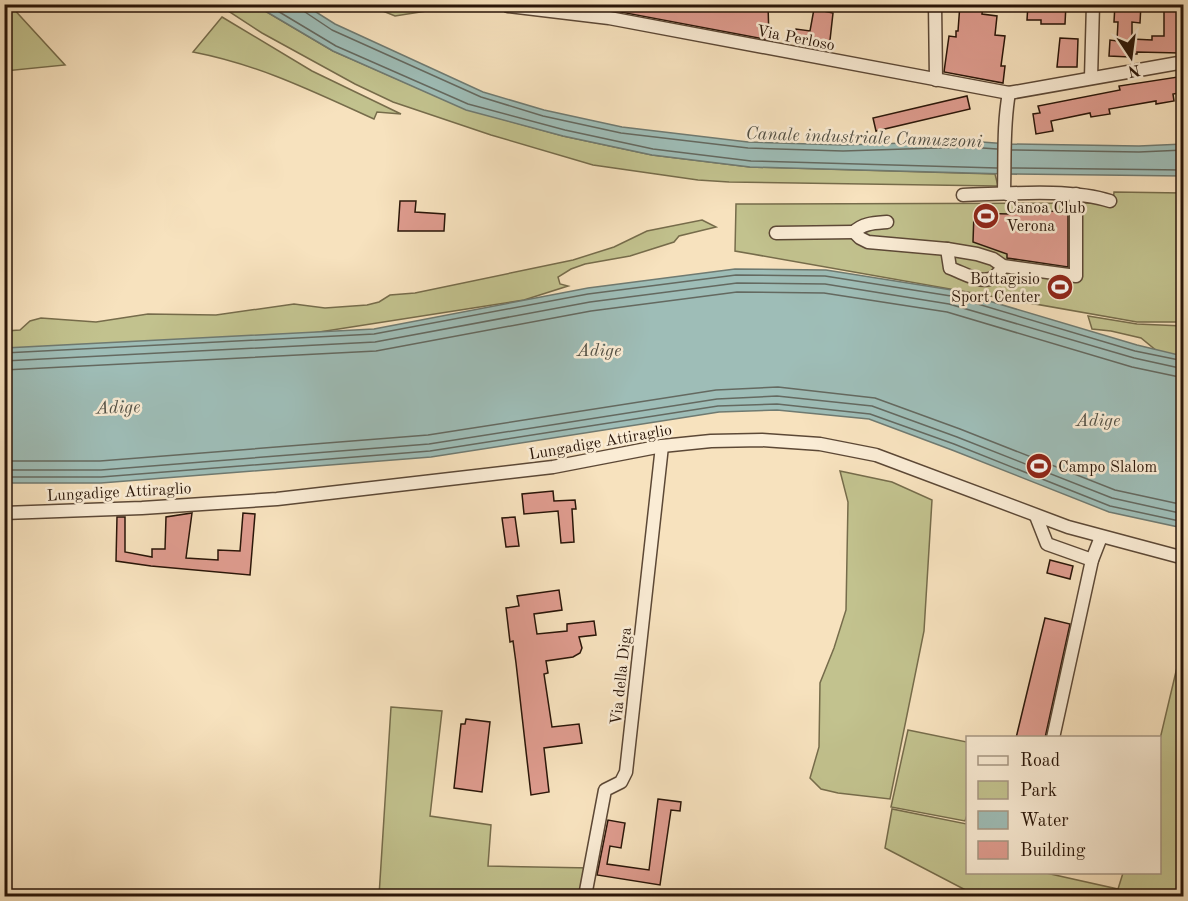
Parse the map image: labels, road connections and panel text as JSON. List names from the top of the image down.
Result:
{
  "streets": {
    "street": ["Via Perloso", "Lungadige Attiraglio", "Via della Diga"]
  },
  "crossings": [
    ["Lungadige Attiraglio", "Via della Diga"]
  ],
  "water": ["Canale industriale Camuzzoni", "Adige"],
  "places": {
    "sports": ["Canoa Club Verona", "Bottagisio Sport Center", "Campo Slalom"]
  },
  "legend": [
    "Road",
    "Park",
    "Water",
    "Building"
  ],
  "north": "bottom"
}
